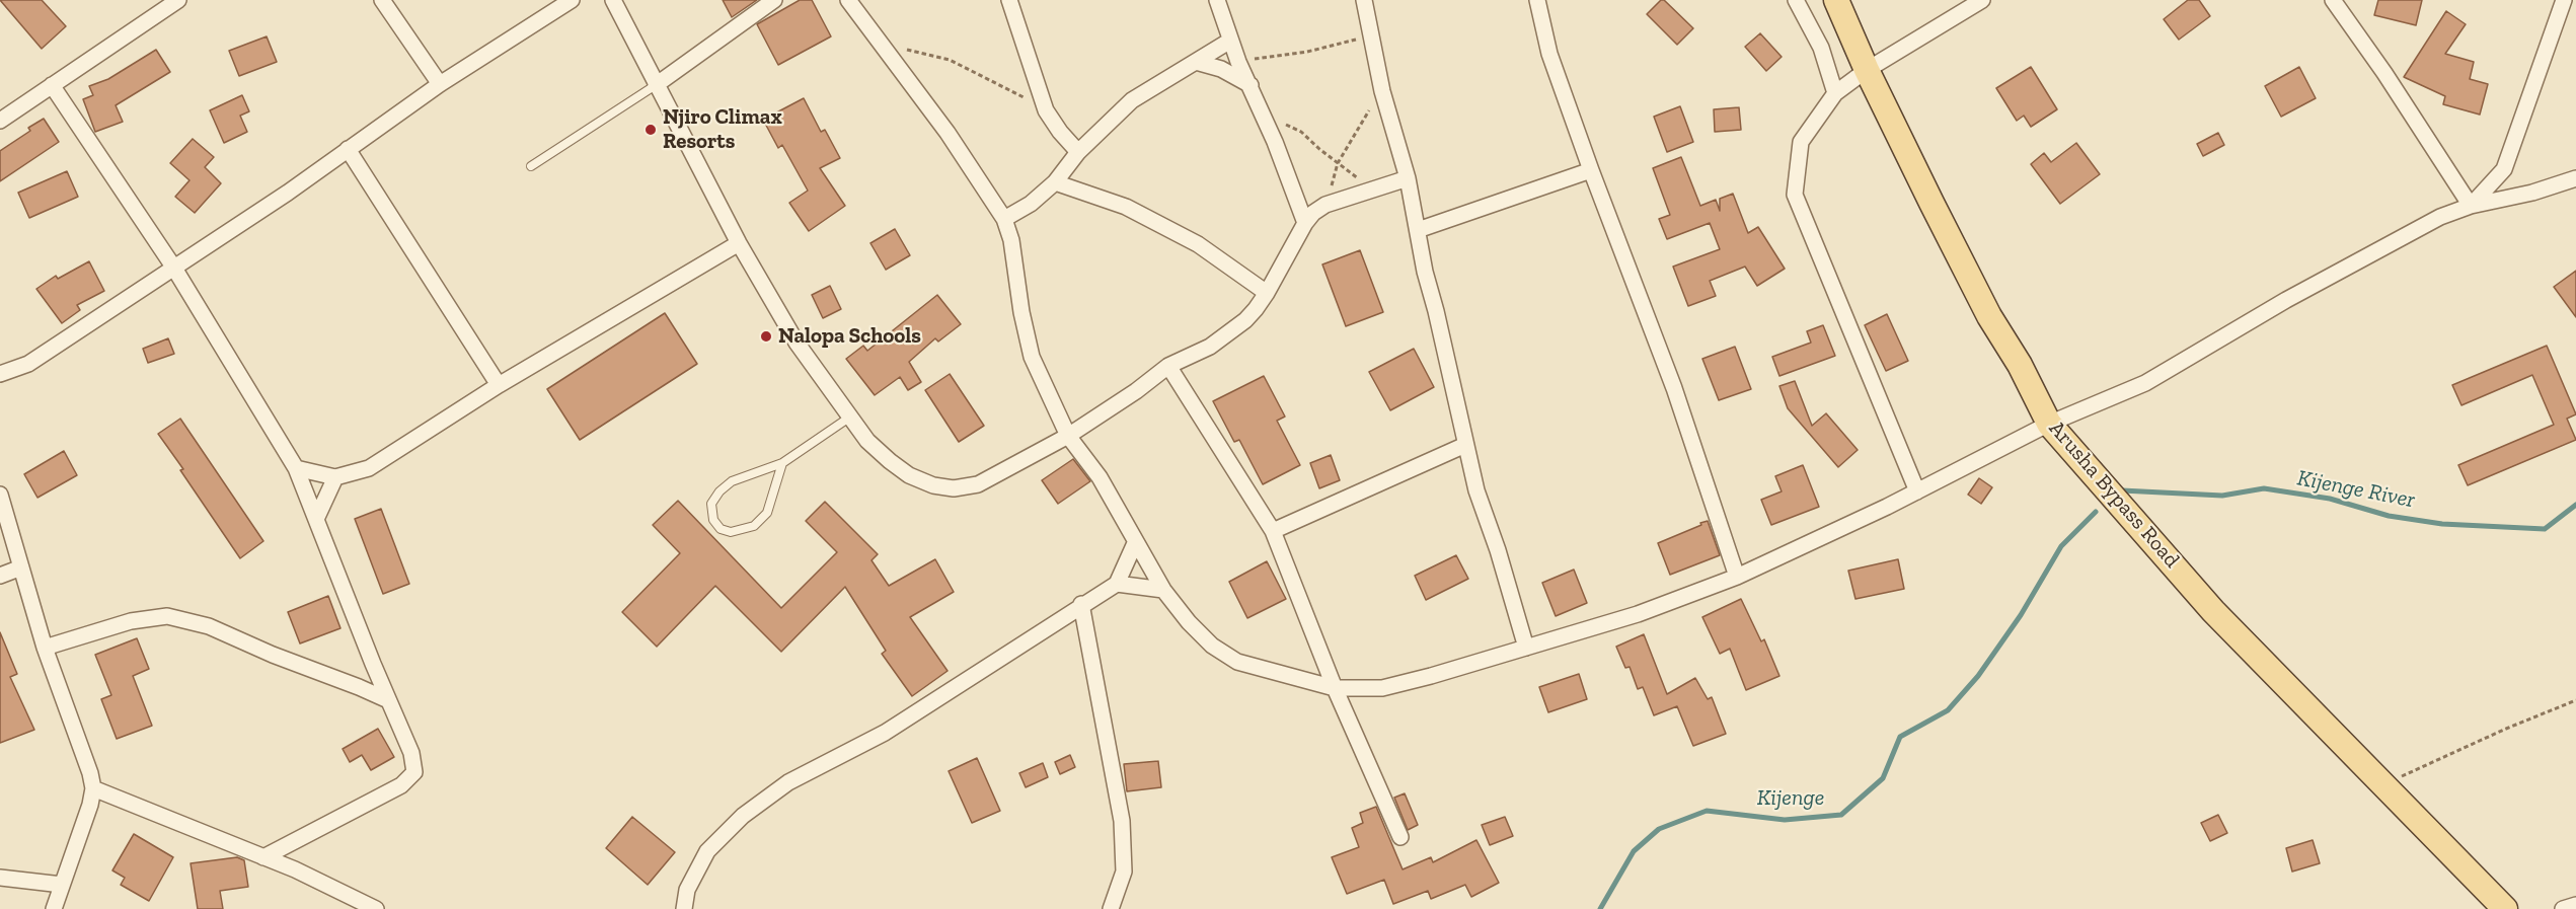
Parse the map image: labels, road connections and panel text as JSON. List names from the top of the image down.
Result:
{
  "streets": {
    "main road": ["Arusha Bypass Road"]
  },
  "water": ["Kijenge River", "Kijenge"],
  "places": ["Njiro Climax Resorts", "Nalopa Schools"]
}
